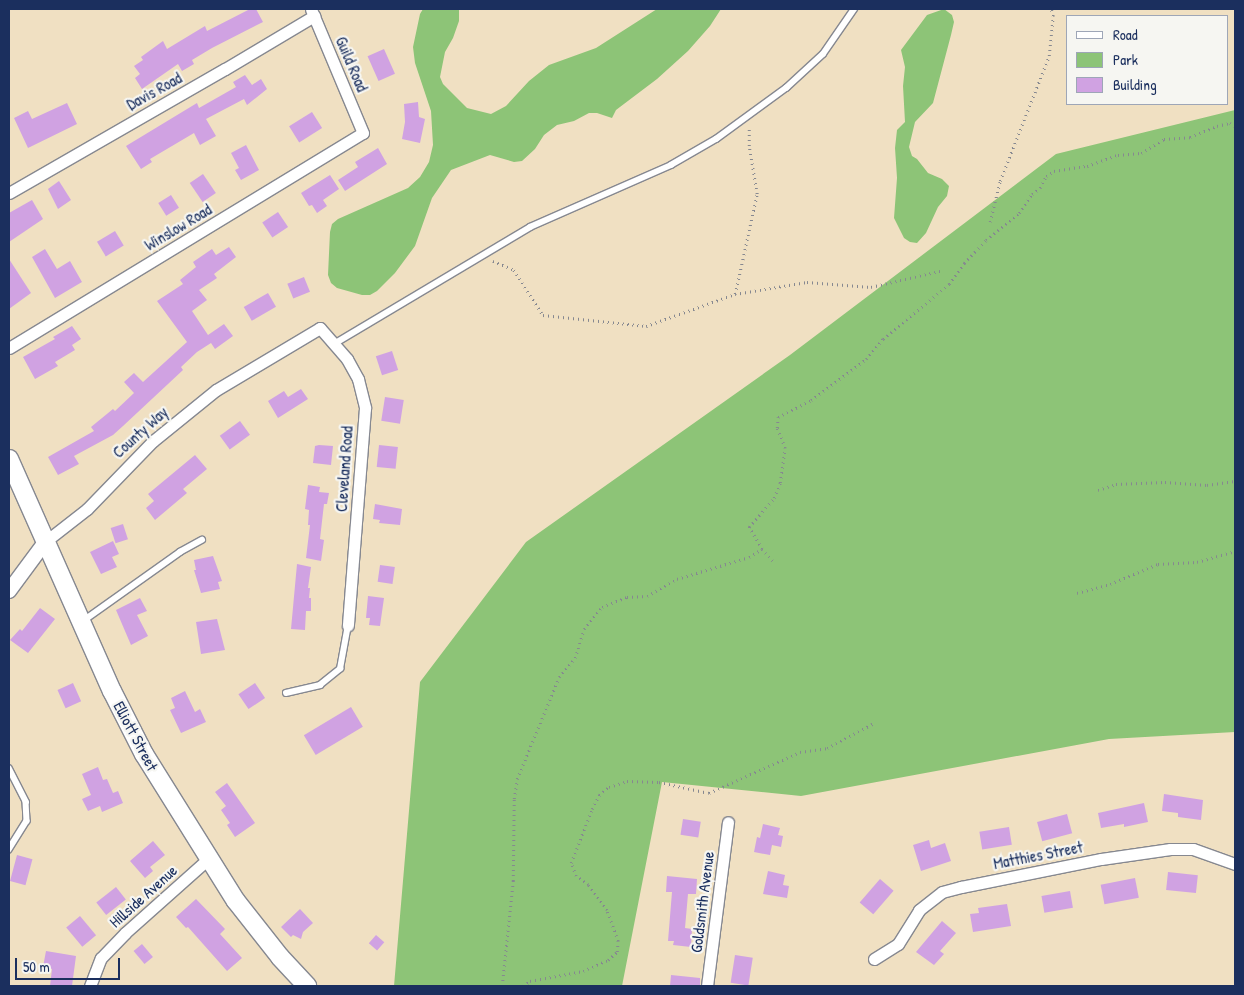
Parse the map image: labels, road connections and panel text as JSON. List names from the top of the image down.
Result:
{
  "streets": {
    "main road": ["Elliott Street"],
    "street": [
      "Guild Road",
      "Davis Road",
      "Winslow Road",
      "County Way",
      "Cleveland Road",
      "Matthies Street",
      "Hillside Avenue",
      "Goldsmith Avenue"
    ]
  },
  "crossings": [
    ["Guild Road", "Davis Road"],
    ["Guild Road", "Winslow Road"],
    ["County Way", "Cleveland Road"],
    ["County Way", "Elliott Street"],
    ["Elliott Street", "Hillside Avenue"]
  ],
  "legend": ["Road", "Park", "Building"],
  "scale_bar": "50 m"
}
